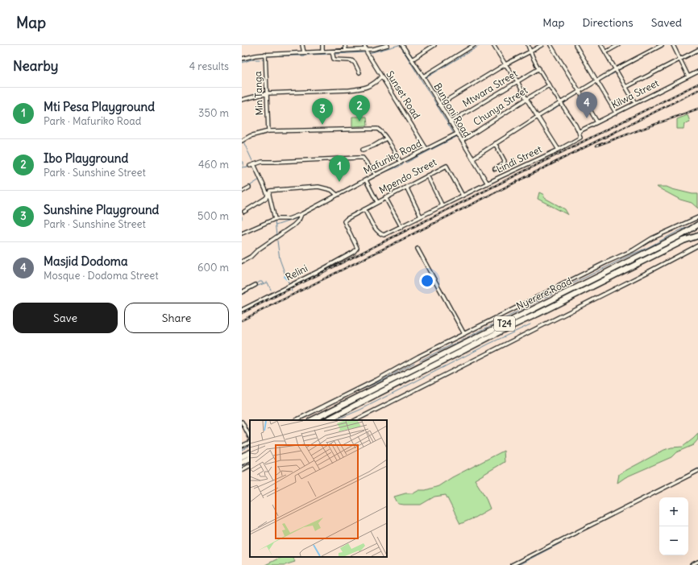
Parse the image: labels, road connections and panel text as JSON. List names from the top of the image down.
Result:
{
  "streets": {
    "highway": ["Nyerere Road", "T24"],
    "street": [
      "Mtwara Street",
      "Min Tanga",
      "Kilwa Street",
      "Sunset Road",
      "Chunya Street",
      "Bungoni Road",
      "Mafuriko Road",
      "Lindi Street",
      "Mpendo Street",
      "Relini"
    ]
  },
  "crossings": [
    ["Mtwara Street", "Bungoni Road"],
    ["Kilwa Street", "Lindi Street"],
    ["Sunset Road", "Mafuriko Road"],
    ["Chunya Street", "Bungoni Road"],
    ["Bungoni Road", "Mafuriko Road"],
    ["Bungoni Road", "Lindi Street"],
    ["Mpendo Street", "Relini"]
  ],
  "page": {
    "header": "Map",
    "nav": ["Map", "Directions", "Saved"],
    "heading": ["Nearby", "4 results"],
    "list": [
      {
        "mark": "1",
        "name": "Mti Pesa Playground",
        "note": "Park · Mafuriko Road",
        "value": "350 m"
      },
      {
        "mark": "2",
        "name": "Ibo Playground",
        "note": "Park · Sunshine Street",
        "value": "460 m"
      },
      {
        "mark": "3",
        "name": "Sunshine Playground",
        "note": "Park · Sunshine Street",
        "value": "500 m"
      },
      {
        "mark": "4",
        "name": "Masjid Dodoma",
        "note": "Mosque · Dodoma Street",
        "value": "600 m"
      }
    ],
    "pins": [
      "4",
      "2",
      "3",
      "1"
    ],
    "buttons": ["Save", "Share"],
    "map_buttons": ["+", "−"]
  }
}
